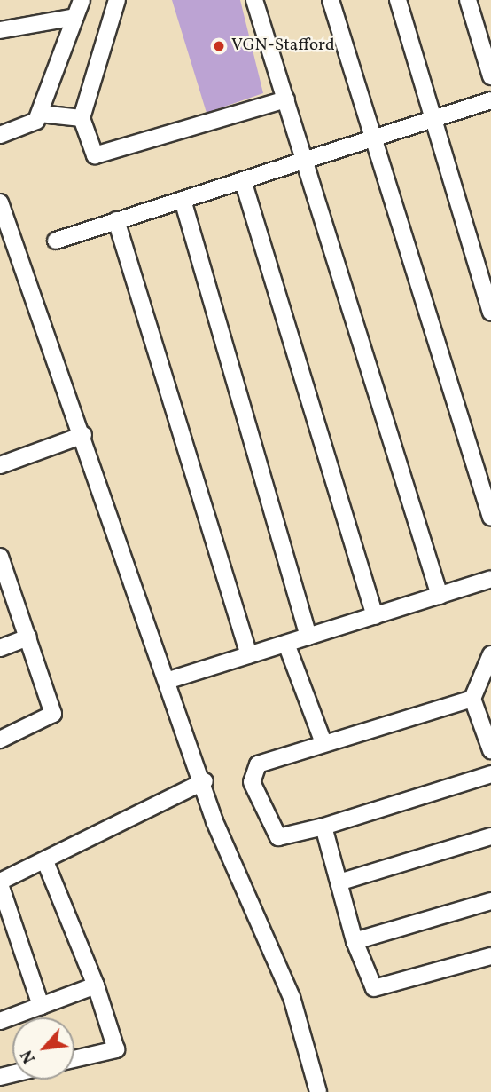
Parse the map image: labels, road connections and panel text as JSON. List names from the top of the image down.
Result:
{
  "places": ["VGN-Stafford"],
  "north": "bottom left"
}
